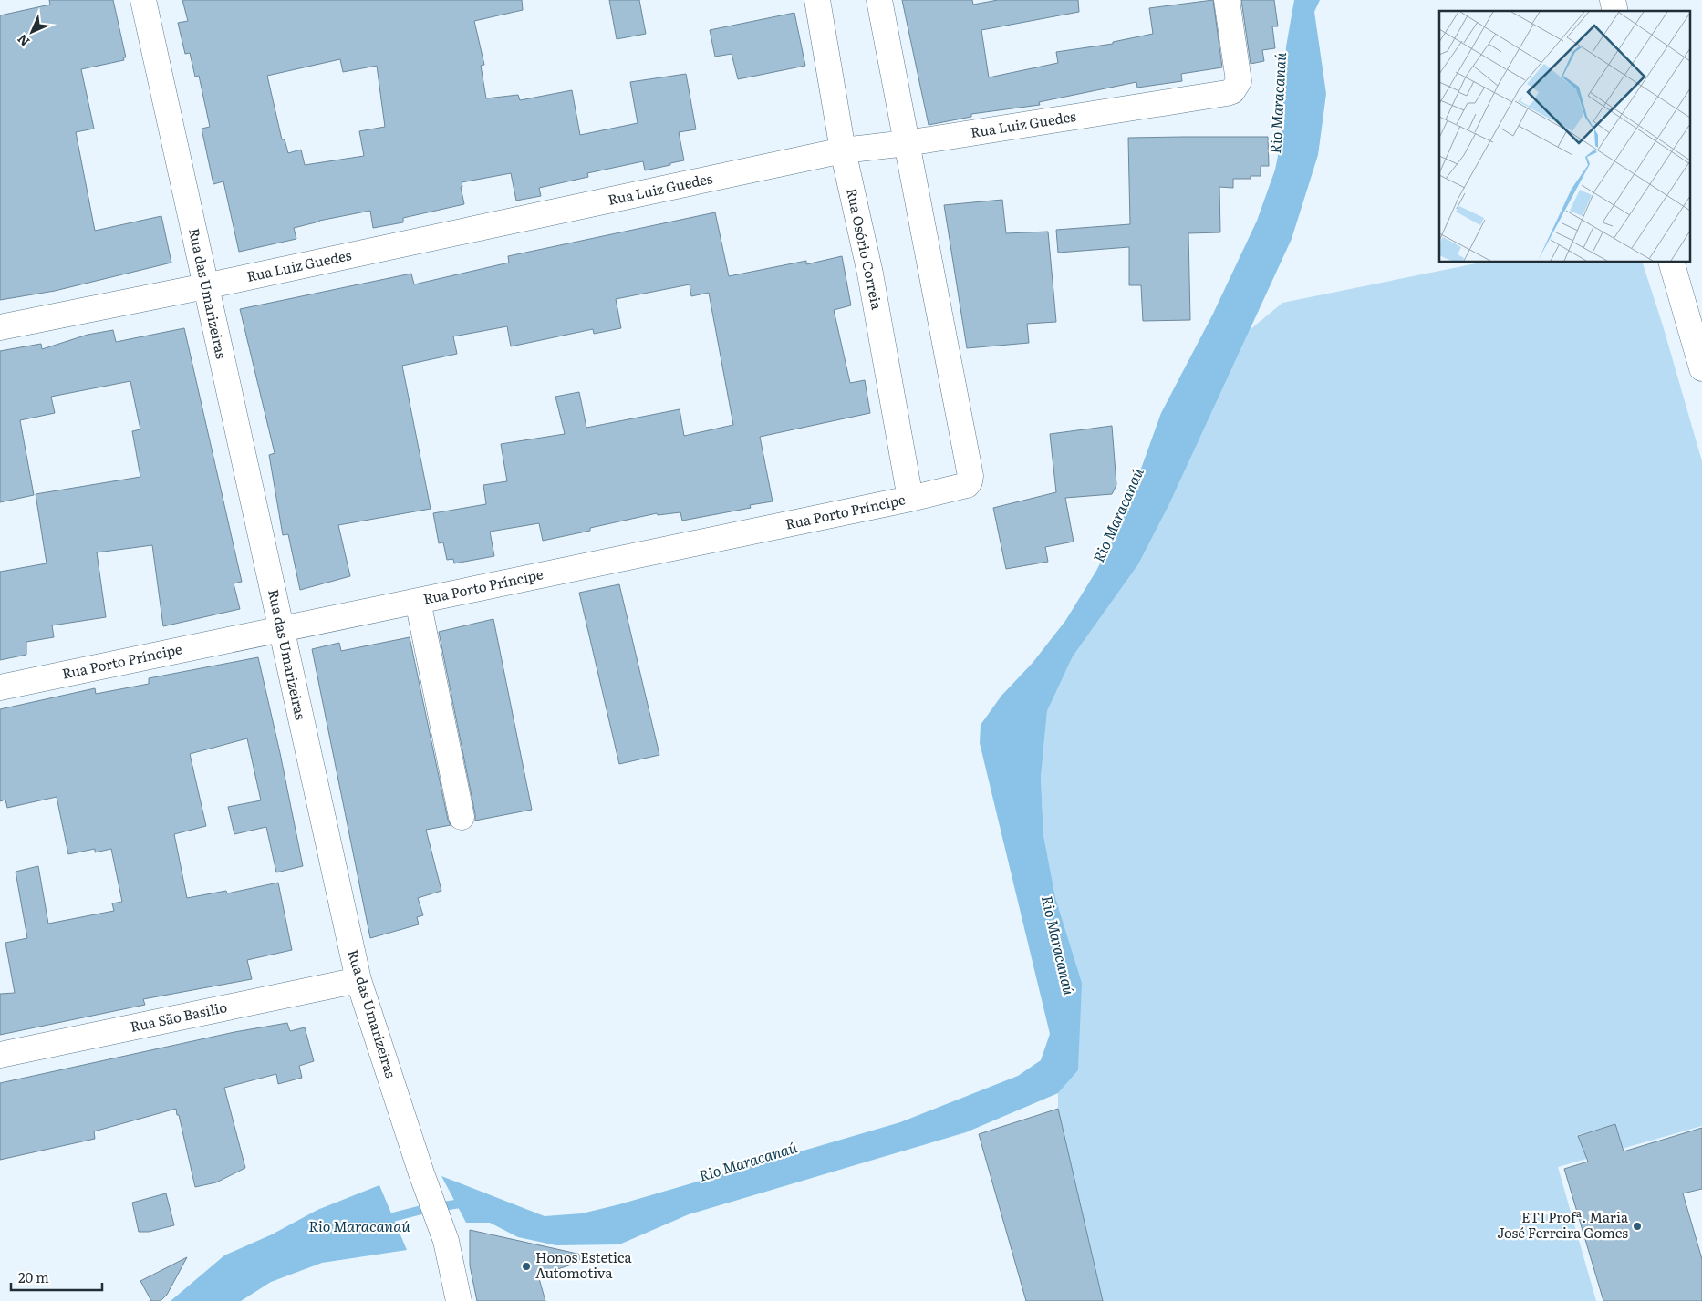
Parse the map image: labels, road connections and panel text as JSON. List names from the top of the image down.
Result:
{
  "streets": {
    "street": [
      "Rua Luiz Guedes",
      "Rua Osório Correia",
      "Rua das Umarizeiras",
      "Rua Porto Príncipe",
      "Rua São Basilio"
    ]
  },
  "crossings": [
    ["Rua Luiz Guedes", "Rua Osório Correia"],
    ["Rua Luiz Guedes", "Rua das Umarizeiras"],
    ["Rua Luiz Guedes", "Rua Porto Príncipe"],
    ["Rua Osório Correia", "Rua Porto Príncipe"],
    ["Rua das Umarizeiras", "Rua Porto Príncipe"],
    ["Rua das Umarizeiras", "Rua São Basilio"]
  ],
  "water": ["Rio Maracanaú"],
  "places": ["ETI Profª. Maria José Ferreira Gomes", "Honos Estetica Automotiva"],
  "scale_bar": "20 m",
  "north": "bottom left"
}
